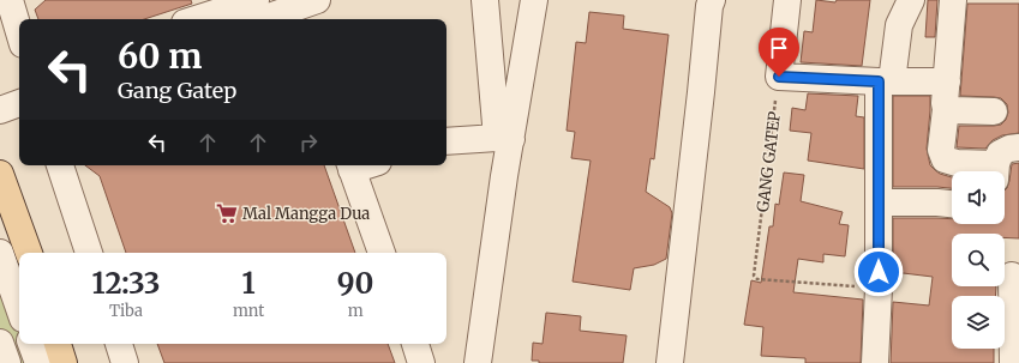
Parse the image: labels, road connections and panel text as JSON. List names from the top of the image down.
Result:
{
  "streets": {
    "path": ["GANG GATEP"]
  },
  "places": {
    "supermarket": ["Mal Mangga Dua"]
  },
  "page": {
    "turn": ["60 m", "Gang Gatep"],
    "eta": [
      "12:33",
      "Tiba",
      "1",
      "mnt",
      "90",
      "m"
    ]
  }
}
